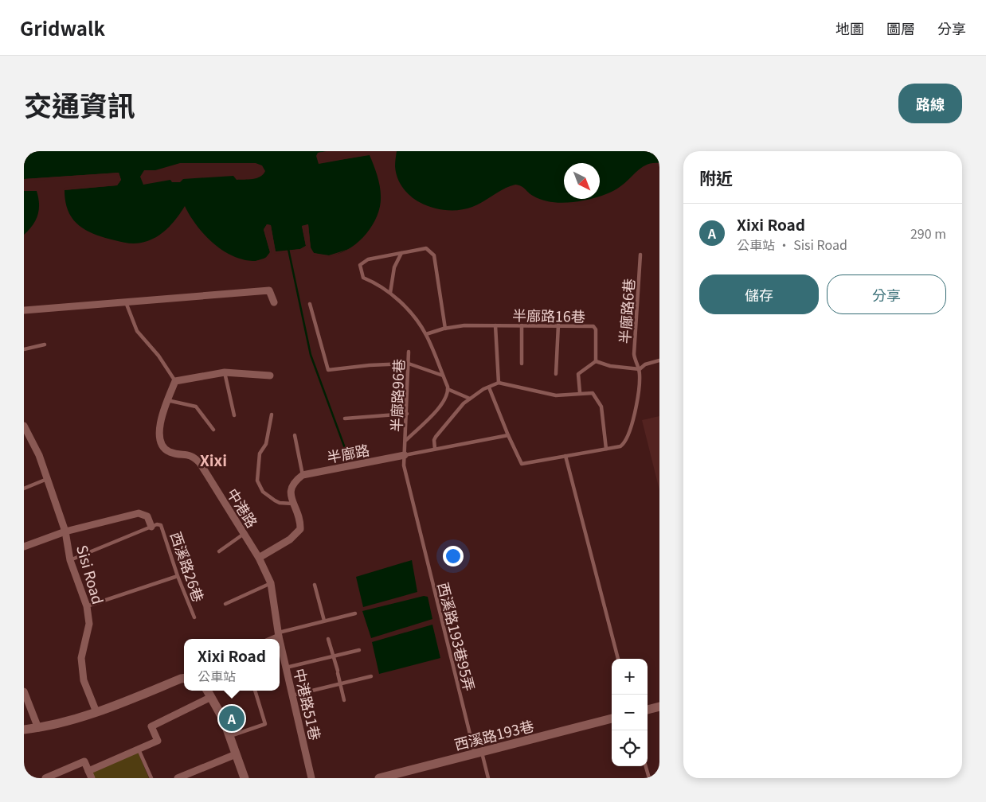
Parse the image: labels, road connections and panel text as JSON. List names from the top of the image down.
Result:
{
  "streets": {
    "street": [
      "半廍路",
      "中港路",
      "Sisi Road",
      "中港路51巷",
      "西溪路193巷"
    ],
    "lane": [
      "半廍路6巷",
      "半廍路16巷",
      "半廍路96巷",
      "西溪路26巷",
      "西溪路193巷95弄"
    ]
  },
  "crossings": [
    ["半廍路96巷", "半廍路"],
    ["半廍路96巷", "西溪路193巷95弄"],
    ["半廍路", "西溪路193巷95弄"],
    ["中港路", "中港路51巷"],
    ["西溪路26巷", "Sisi Road"],
    ["西溪路193巷95弄", "西溪路193巷"]
  ],
  "districts": ["Xixi"],
  "north": "bottom right",
  "page": {
    "header": "Gridwalk",
    "nav": ["地圖", "圖層", "分享"],
    "title": "交通資訊",
    "buttons": [
      "路線",
      ["儲存", "分享"]
    ],
    "heading": "附近",
    "list": [
      {
        "mark": "A",
        "name": "Xixi Road",
        "note": "公車站 · Sisi Road",
        "value": "290 m"
      }
    ],
    "popup": ["Xixi Road", "公車站"],
    "map_buttons": ["+", "−"],
    "pins": "A"
  }
}
